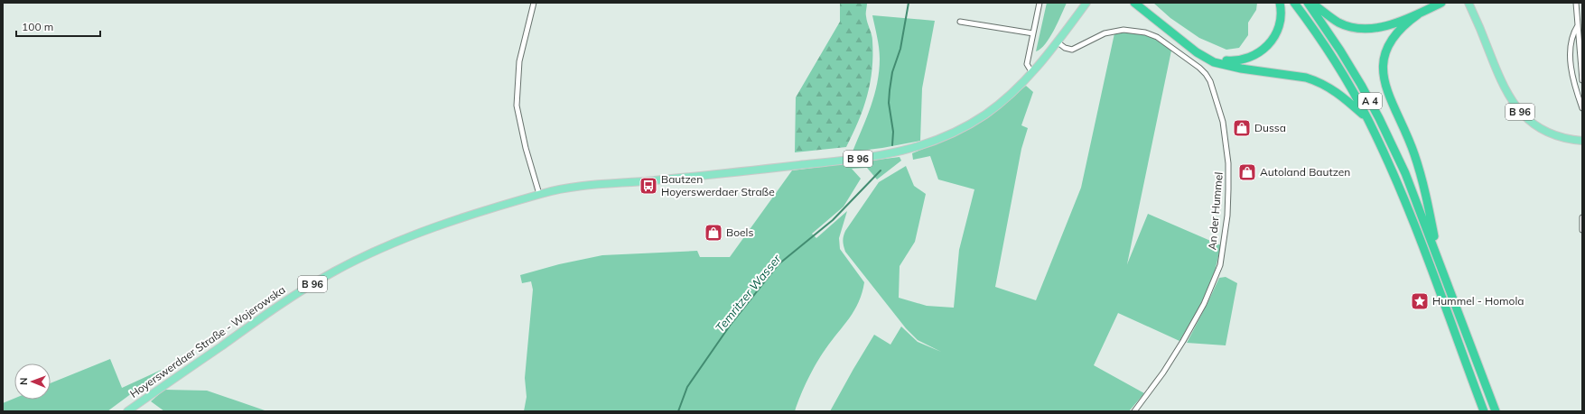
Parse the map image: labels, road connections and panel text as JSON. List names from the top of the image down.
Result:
{
  "streets": {
    "highway": ["A 4"],
    "main road": ["B 96", "Hoyerswerdaer Straße - Wojerowska"],
    "street": ["An der Hummel"]
  },
  "crossings": [
    ["An der Hummel", "Hoyerswerdaer Straße - Wojerowska"]
  ],
  "water": ["Temritzer Wasser"],
  "places": {
    "shop": ["Dussa", "Autoland Bautzen", "Boels"],
    "bus stop": ["Bautzen Hoyerswerdaer Straße"],
    "place": ["Hummel - Homola"]
  },
  "scale_bar": "100 m",
  "north": "left"
}
